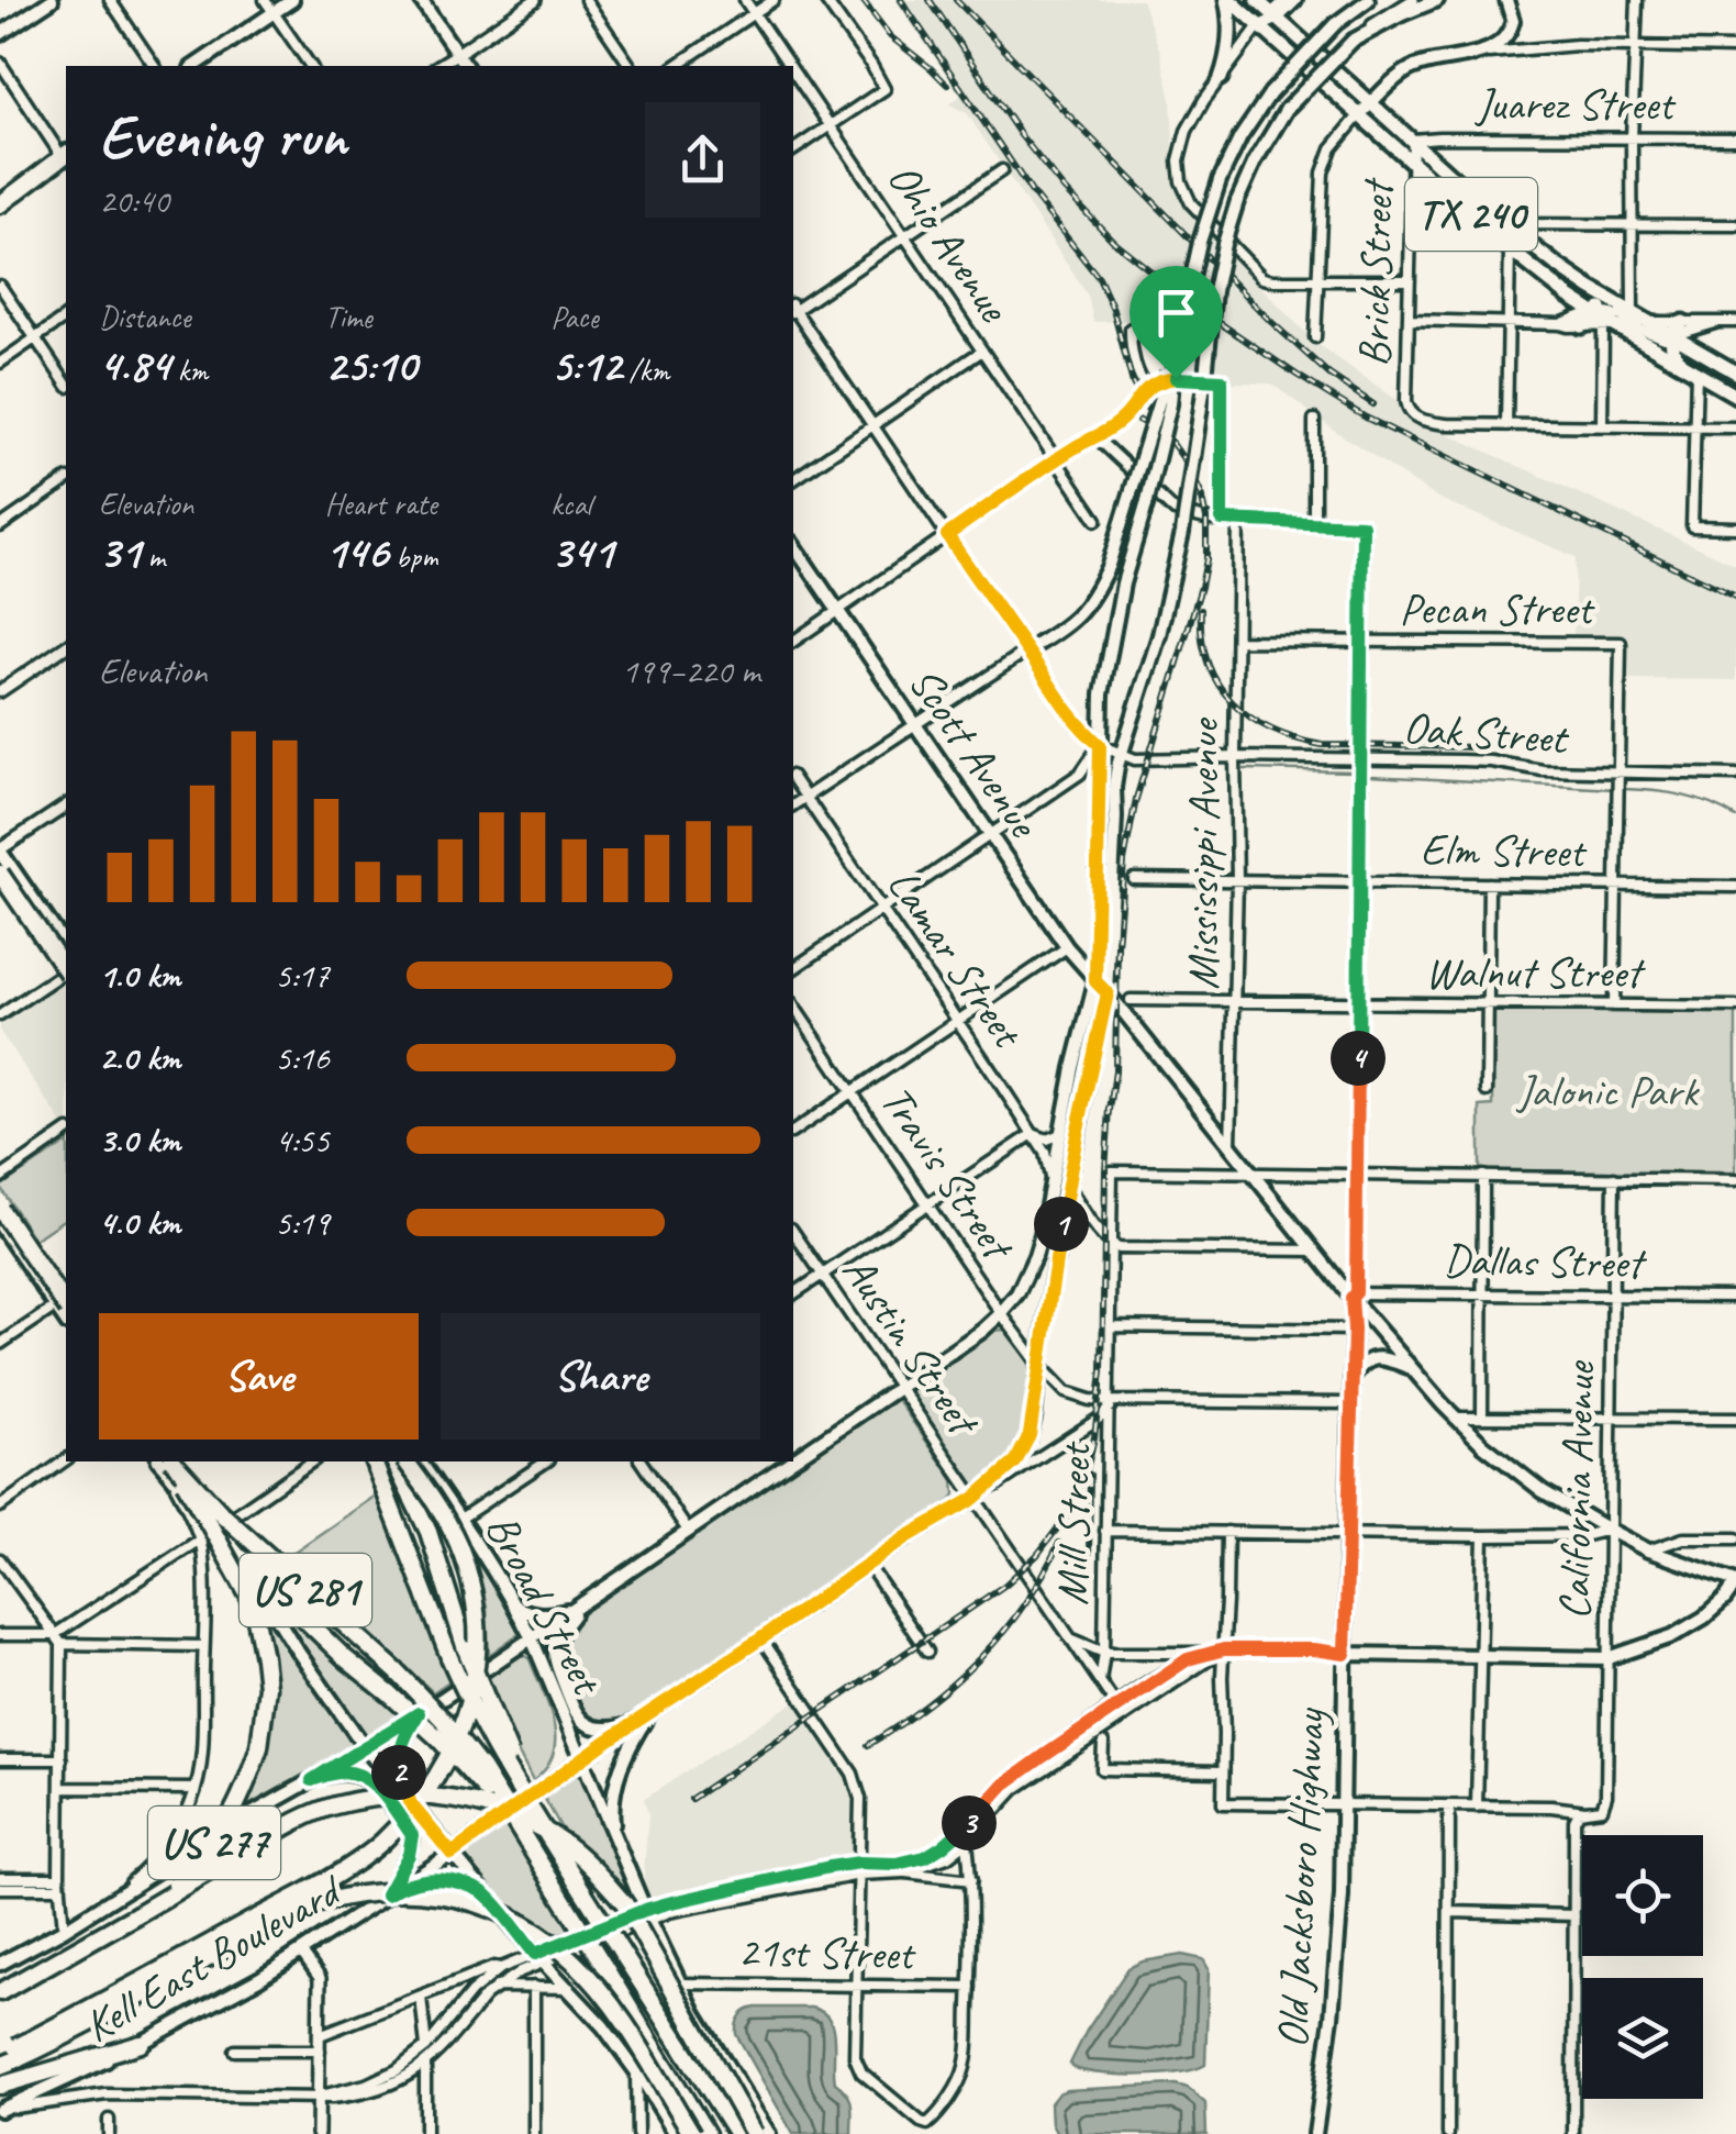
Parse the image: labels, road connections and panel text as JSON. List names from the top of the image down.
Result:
{
  "streets": {
    "highway": ["US 281", "US 277"],
    "main road": [
      "TX 240",
      "Scott Avenue",
      "Broad Street",
      "Old Jacksboro Highway",
      "Kell East Boulevard"
    ],
    "street": [
      "Juarez Street",
      "Ohio Avenue",
      "Brick Street",
      "Pecan Street",
      "Oak Street",
      "Elm Street",
      "Mississippi Avenue",
      "Lamar Street",
      "Walnut Street",
      "Travis Street",
      "Dallas Street",
      "Austin Street",
      "California Avenue",
      "Mill Street",
      "21st Street"
    ]
  },
  "crossings": [
    ["Juarez Street", "TX 240"],
    ["Juarez Street", "Brick Street"],
    ["TX 240", "Brick Street"],
    ["Pecan Street", "Oak Street"],
    ["Pecan Street", "Mississippi Avenue"],
    ["Oak Street", "Mississippi Avenue"],
    ["Oak Street", "Kell East Boulevard"],
    ["Scott Avenue", "Mississippi Avenue"],
    ["Scott Avenue", "Dallas Street"],
    ["Scott Avenue", "California Avenue"],
    ["Scott Avenue", "Mill Street"],
    ["Scott Avenue", "Old Jacksboro Highway"],
    ["Scott Avenue", "Kell East Boulevard"],
    ["Elm Street", "Mississippi Avenue"],
    ["Mississippi Avenue", "Walnut Street"],
    ["Travis Street", "Mill Street"],
    ["Travis Street", "Kell East Boulevard"],
    ["Dallas Street", "California Avenue"],
    ["Dallas Street", "Old Jacksboro Highway"],
    ["Austin Street", "Mill Street"],
    ["Austin Street", "Kell East Boulevard"],
    ["Broad Street", "21st Street"],
    ["Broad Street", "Kell East Boulevard"]
  ],
  "parks": ["Jalonic Park"],
  "page": {
    "heading": ["Evening run", "20:40"],
    "stats": [
      ["Distance", "4.84 km"],
      ["Time", "25:10"],
      ["Pace", "5:12 /km"],
      ["Elevation", "31 m"],
      ["Heart rate", "146 bpm"],
      ["kcal", "341"]
    ],
    "chart": ["Elevation", "199–220 m"],
    "list": [
      {
        "name": "1.0 km",
        "note": "5:17"
      },
      {
        "name": "2.0 km",
        "note": "5:16"
      },
      {
        "name": "3.0 km",
        "note": "4:55"
      },
      {
        "name": "4.0 km",
        "note": "5:19"
      }
    ],
    "pins": [
      "4",
      "1",
      "2",
      "3"
    ],
    "buttons": ["Save", "Share"]
  }
}
